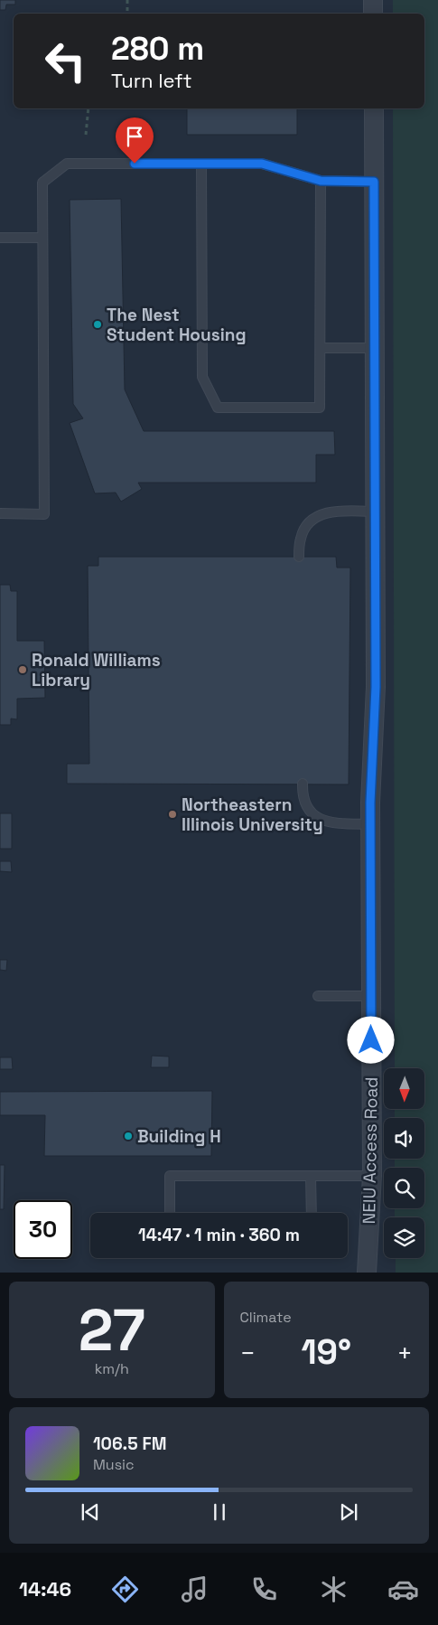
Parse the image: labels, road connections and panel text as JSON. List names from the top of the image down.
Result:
{
  "streets": {
    "street": ["NEIU Access Road"]
  },
  "places": [
    "The Nest Student Housing",
    "Ronald Williams Library",
    "Northeastern Illinois University",
    "Building H"
  ],
  "north": "bottom",
  "page": {
    "turn": ["280 m", "Turn left"],
    "limit": "30",
    "trip": "14:47 · 1 min · 360 m",
    "tile": [
      ["27", "km/h"],
      "Climate"
    ],
    "heat": ["−", "19°", "+"],
    "song": ["106.5 FM", "Music"],
    "tabs": "14:46"
  }
}
